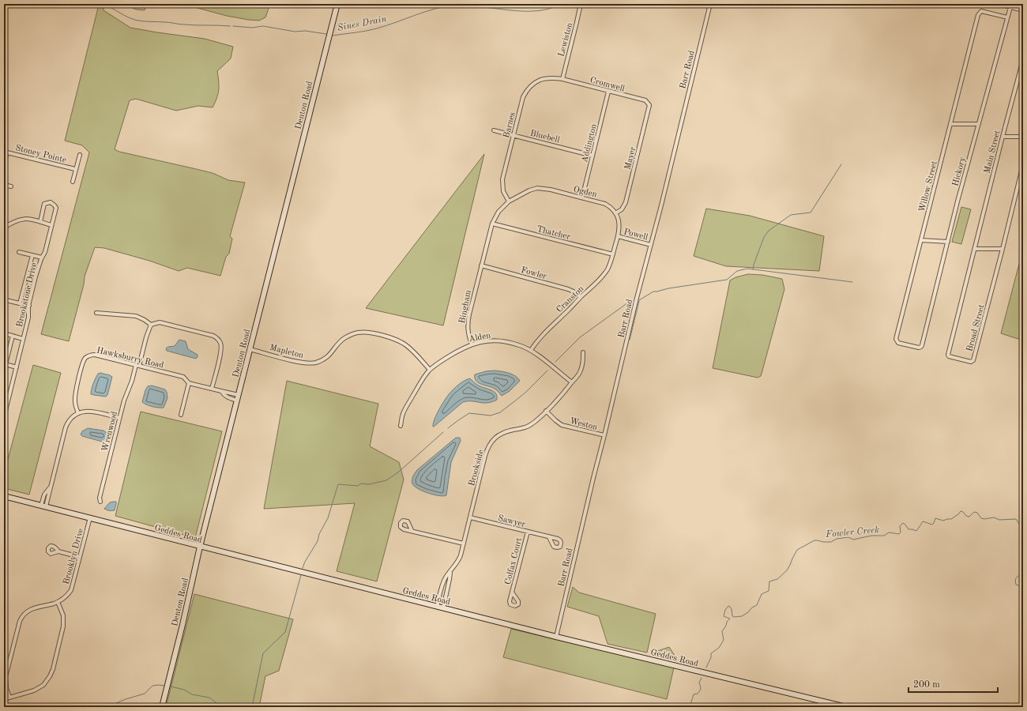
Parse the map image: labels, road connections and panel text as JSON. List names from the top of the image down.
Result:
{
  "streets": {
    "main road": ["Denton Road", "Geddes Road"],
    "street": [
      "Lewiston",
      "Barr Road",
      "Cromwell",
      "Barnes",
      "Bluebell",
      "Addington",
      "Main Street",
      "Stoney Pointe",
      "Mayer",
      "Hickory",
      "Willow Street",
      "Ogden",
      "Thatcher",
      "Powell",
      "Fowler",
      "Brookstone Drive",
      "Cranston",
      "Bingham",
      "Broad Street",
      "Alden",
      "Mapleton",
      "Hawksburry Road",
      "Weston",
      "Wrenwood",
      "Brookside",
      "Sawyer",
      "Brooklyn Drive",
      "Colfax Court"
    ]
  },
  "crossings": [
    ["Lewiston", "Cromwell"],
    ["Lewiston", "Barnes"],
    ["Barr Road", "Powell"],
    ["Barr Road", "Weston"],
    ["Barr Road", "Geddes Road"],
    ["Cromwell", "Barnes"],
    ["Cromwell", "Addington"],
    ["Cromwell", "Mayer"],
    ["Denton Road", "Mapleton"],
    ["Denton Road", "Hawksburry Road"],
    ["Denton Road", "Geddes Road"],
    ["Barnes", "Bluebell"],
    ["Barnes", "Ogden"],
    ["Bluebell", "Addington"],
    ["Addington", "Ogden"],
    ["Main Street", "Broad Street"],
    ["Mayer", "Ogden"],
    ["Hickory", "Willow Street"],
    ["Ogden", "Thatcher"],
    ["Ogden", "Bingham"],
    ["Thatcher", "Cranston"],
    ["Thatcher", "Bingham"],
    ["Fowler", "Cranston"],
    ["Fowler", "Bingham"],
    ["Cranston", "Alden"],
    ["Bingham", "Alden"],
    ["Alden", "Mapleton"],
    ["Alden", "Brookside"],
    ["Hawksburry Road", "Wrenwood"],
    ["Weston", "Brookside"],
    ["Brookside", "Sawyer"],
    ["Brookside", "Geddes Road"],
    ["Sawyer", "Colfax Court"],
    ["Geddes Road", "Brooklyn Drive"]
  ],
  "water": ["Sines Drain", "Fowler Creek"],
  "scale_bar": "200 m"
}
